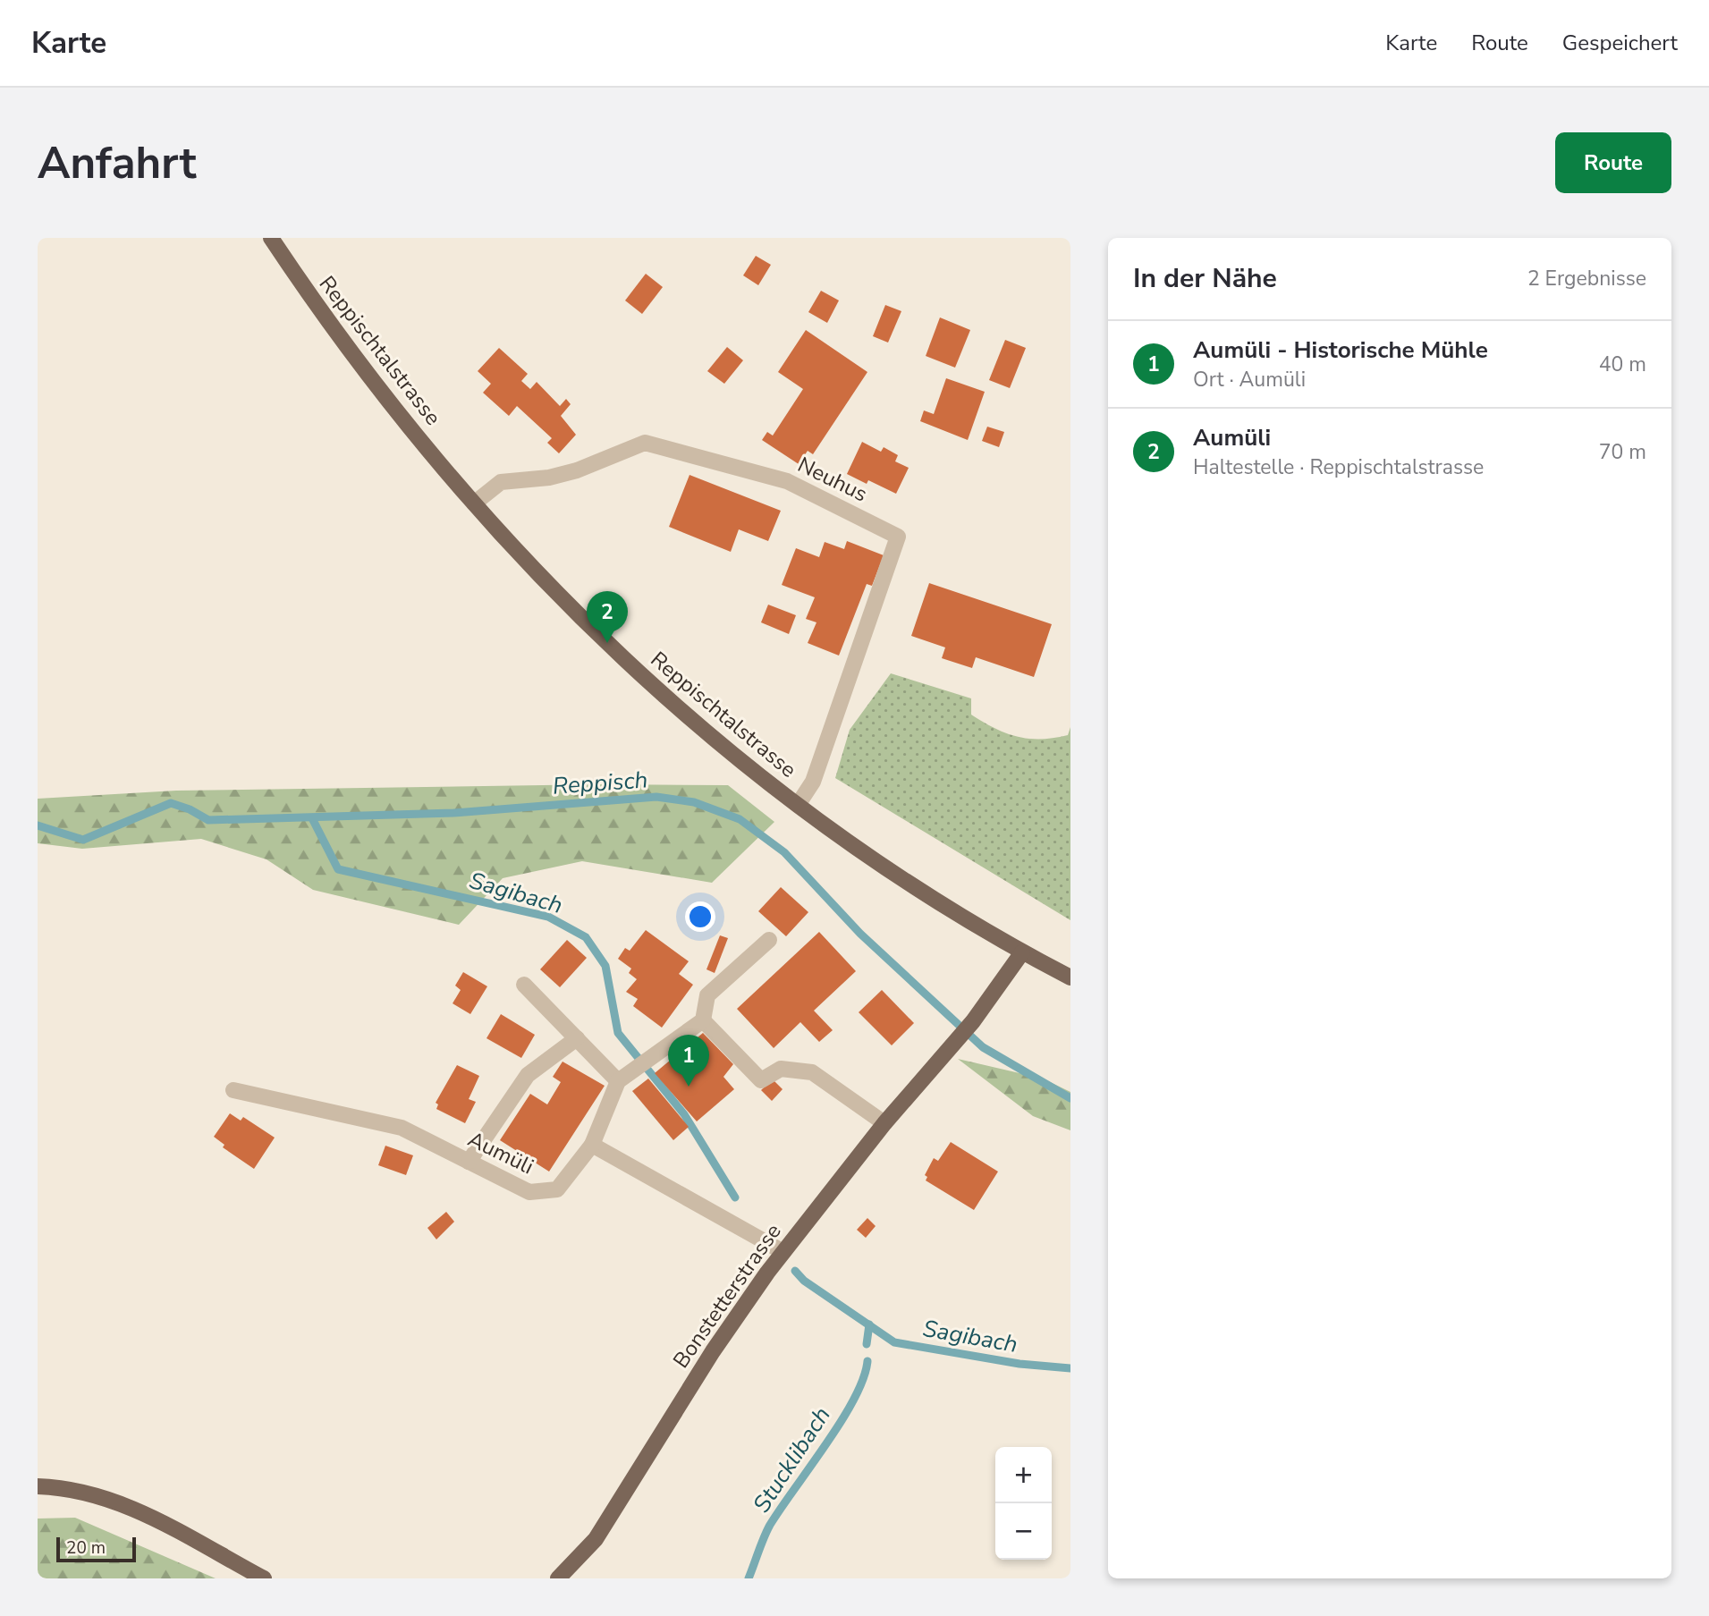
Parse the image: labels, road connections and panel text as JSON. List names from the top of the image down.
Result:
{
  "streets": {
    "main road": ["Reppischtalstrasse", "Bonstetterstrasse"],
    "street": ["Neuhus", "Aumüli"]
  },
  "crossings": [
    ["Reppischtalstrasse", "Neuhus"],
    ["Reppischtalstrasse", "Bonstetterstrasse"]
  ],
  "water": ["Reppisch", "Sagibach", "Stucklibach"],
  "scale_bar": "20 m",
  "page": {
    "header": "Karte",
    "nav": ["Karte", "Route", "Gespeichert"],
    "buttons": "Route",
    "title": "Anfahrt",
    "heading": ["In der Nähe", "2 Ergebnisse"],
    "list": [
      {
        "mark": "1",
        "name": "Aumüli - Historische Mühle",
        "note": "Ort · Aumüli",
        "value": "40 m"
      },
      {
        "mark": "2",
        "name": "Aumüli",
        "note": "Haltestelle · Reppischtalstrasse",
        "value": "70 m"
      }
    ],
    "pins": ["2", "1"],
    "map_buttons": ["+", "−"],
    "scale": "20 m"
  }
}
